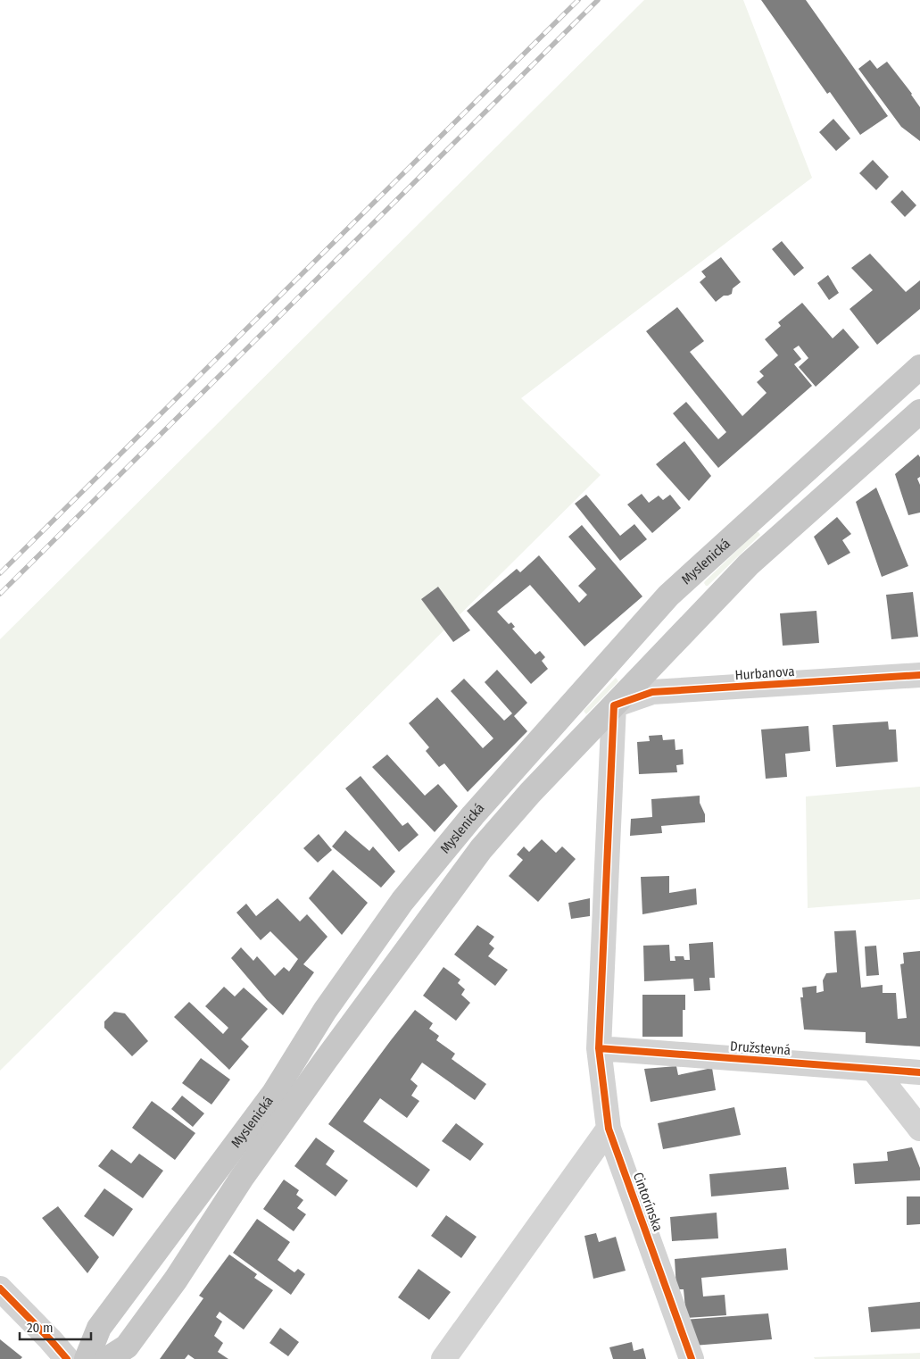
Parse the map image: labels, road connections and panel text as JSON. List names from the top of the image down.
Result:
{
  "streets": {
    "main road": ["Myslenická"],
    "street": ["Hurbanova", "Družstevná", "Cintorínska"]
  },
  "crossings": [
    ["Myslenická", "Hurbanova"],
    ["Myslenická", "Cintorínska"],
    ["Hurbanova", "Cintorínska"],
    ["Družstevná", "Cintorínska"]
  ],
  "scale_bar": "20 m"
}
